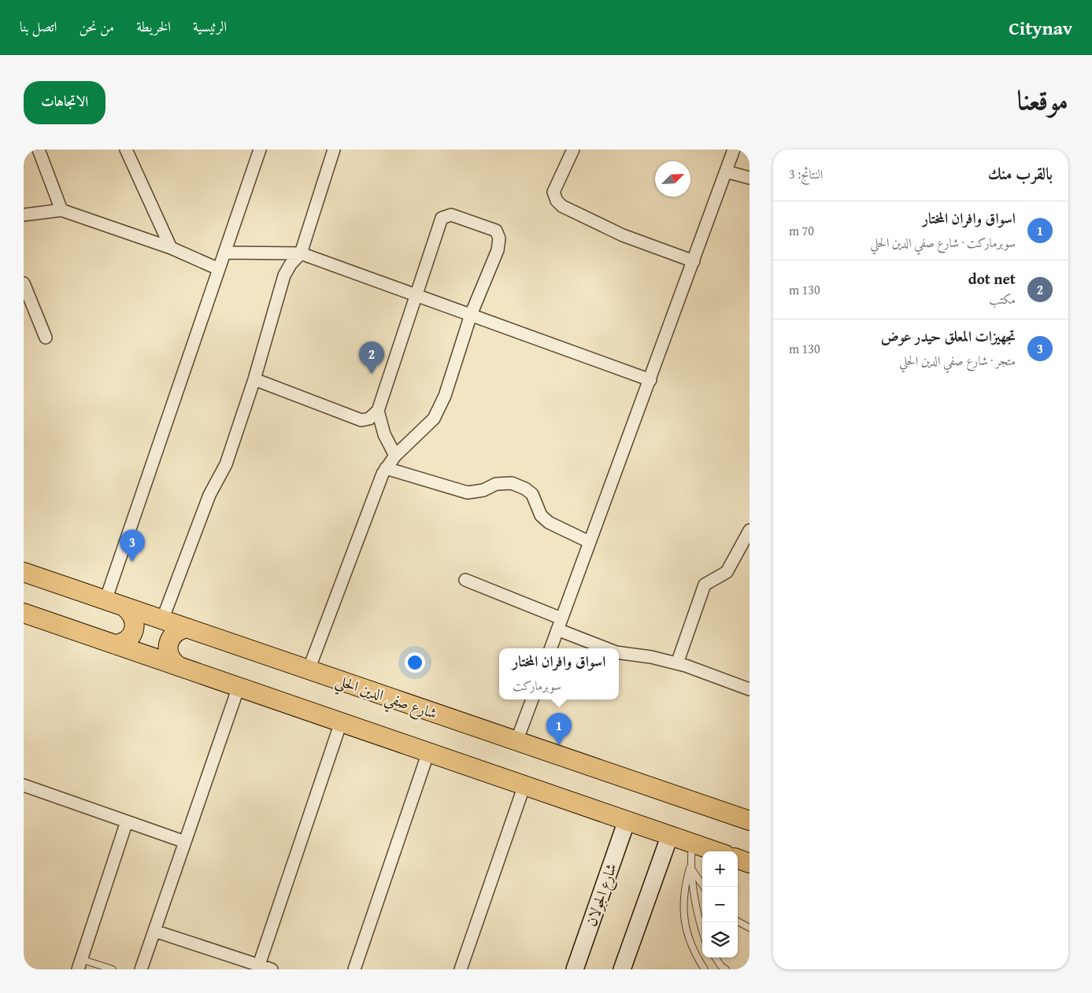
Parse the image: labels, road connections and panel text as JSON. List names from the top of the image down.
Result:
{
  "streets": {
    "main road": ["شارع صفي الدين الحلي"],
    "street": ["شارع الجولان"]
  },
  "north": "top right",
  "page": {
    "header": "Citynav",
    "nav": [
      "الرئيسية",
      "الخريطة",
      "من نحن",
      "اتصل بنا"
    ],
    "title": "موقعنا",
    "buttons": "الاتجاهات",
    "heading": ["بالقرب منك", "النتائج: 3"],
    "list": [
      {
        "mark": "1",
        "name": "اسواق وافران المختار",
        "note": "سوبرماركت · شارع صفي الدين الحلي",
        "value": "70 m"
      },
      {
        "mark": "2",
        "name": "dot net",
        "note": "مكتب",
        "value": "130 m"
      },
      {
        "mark": "3",
        "name": "تجهيزات المعلق حيدر عوض",
        "note": "متجر · شارع صفي الدين الحلي",
        "value": "130 m"
      }
    ],
    "pins": ["2", "3", "1"],
    "popup": ["اسواق وافران المختار", "سوبرماركت"],
    "map_buttons": ["+", "−"]
  }
}
